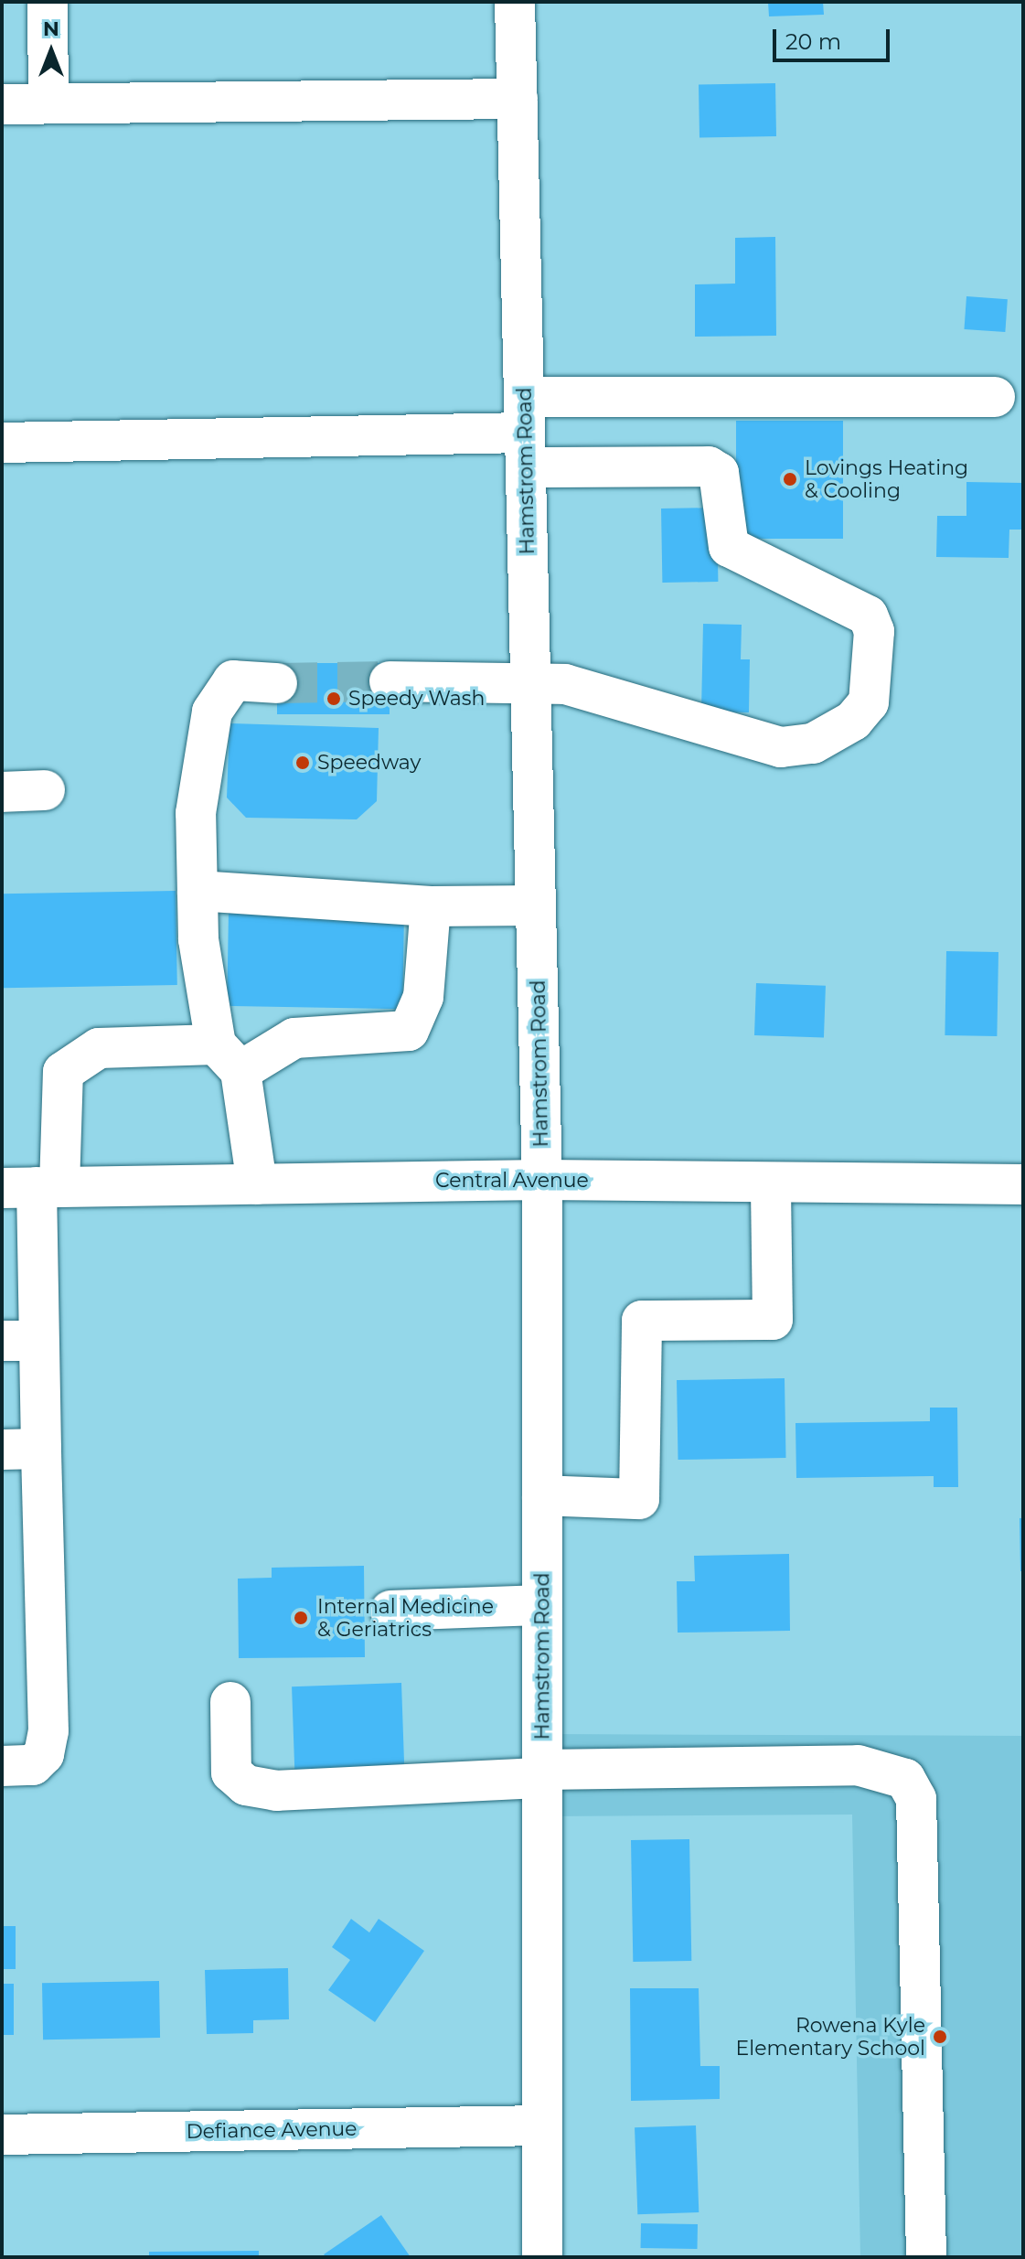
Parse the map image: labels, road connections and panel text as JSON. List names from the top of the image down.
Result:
{
  "streets": {
    "street": ["Hamstrom Road", "Central Avenue", "Defiance Avenue"]
  },
  "crossings": [
    ["Hamstrom Road", "Central Avenue"],
    ["Hamstrom Road", "Defiance Avenue"]
  ],
  "places": [
    "Lovings Heating & Cooling",
    "Speedy Wash",
    "Speedway",
    "Internal Medicine & Geriatrics",
    "Rowena Kyle Elementary School"
  ],
  "scale_bar": "20 m",
  "north": "top"
}
